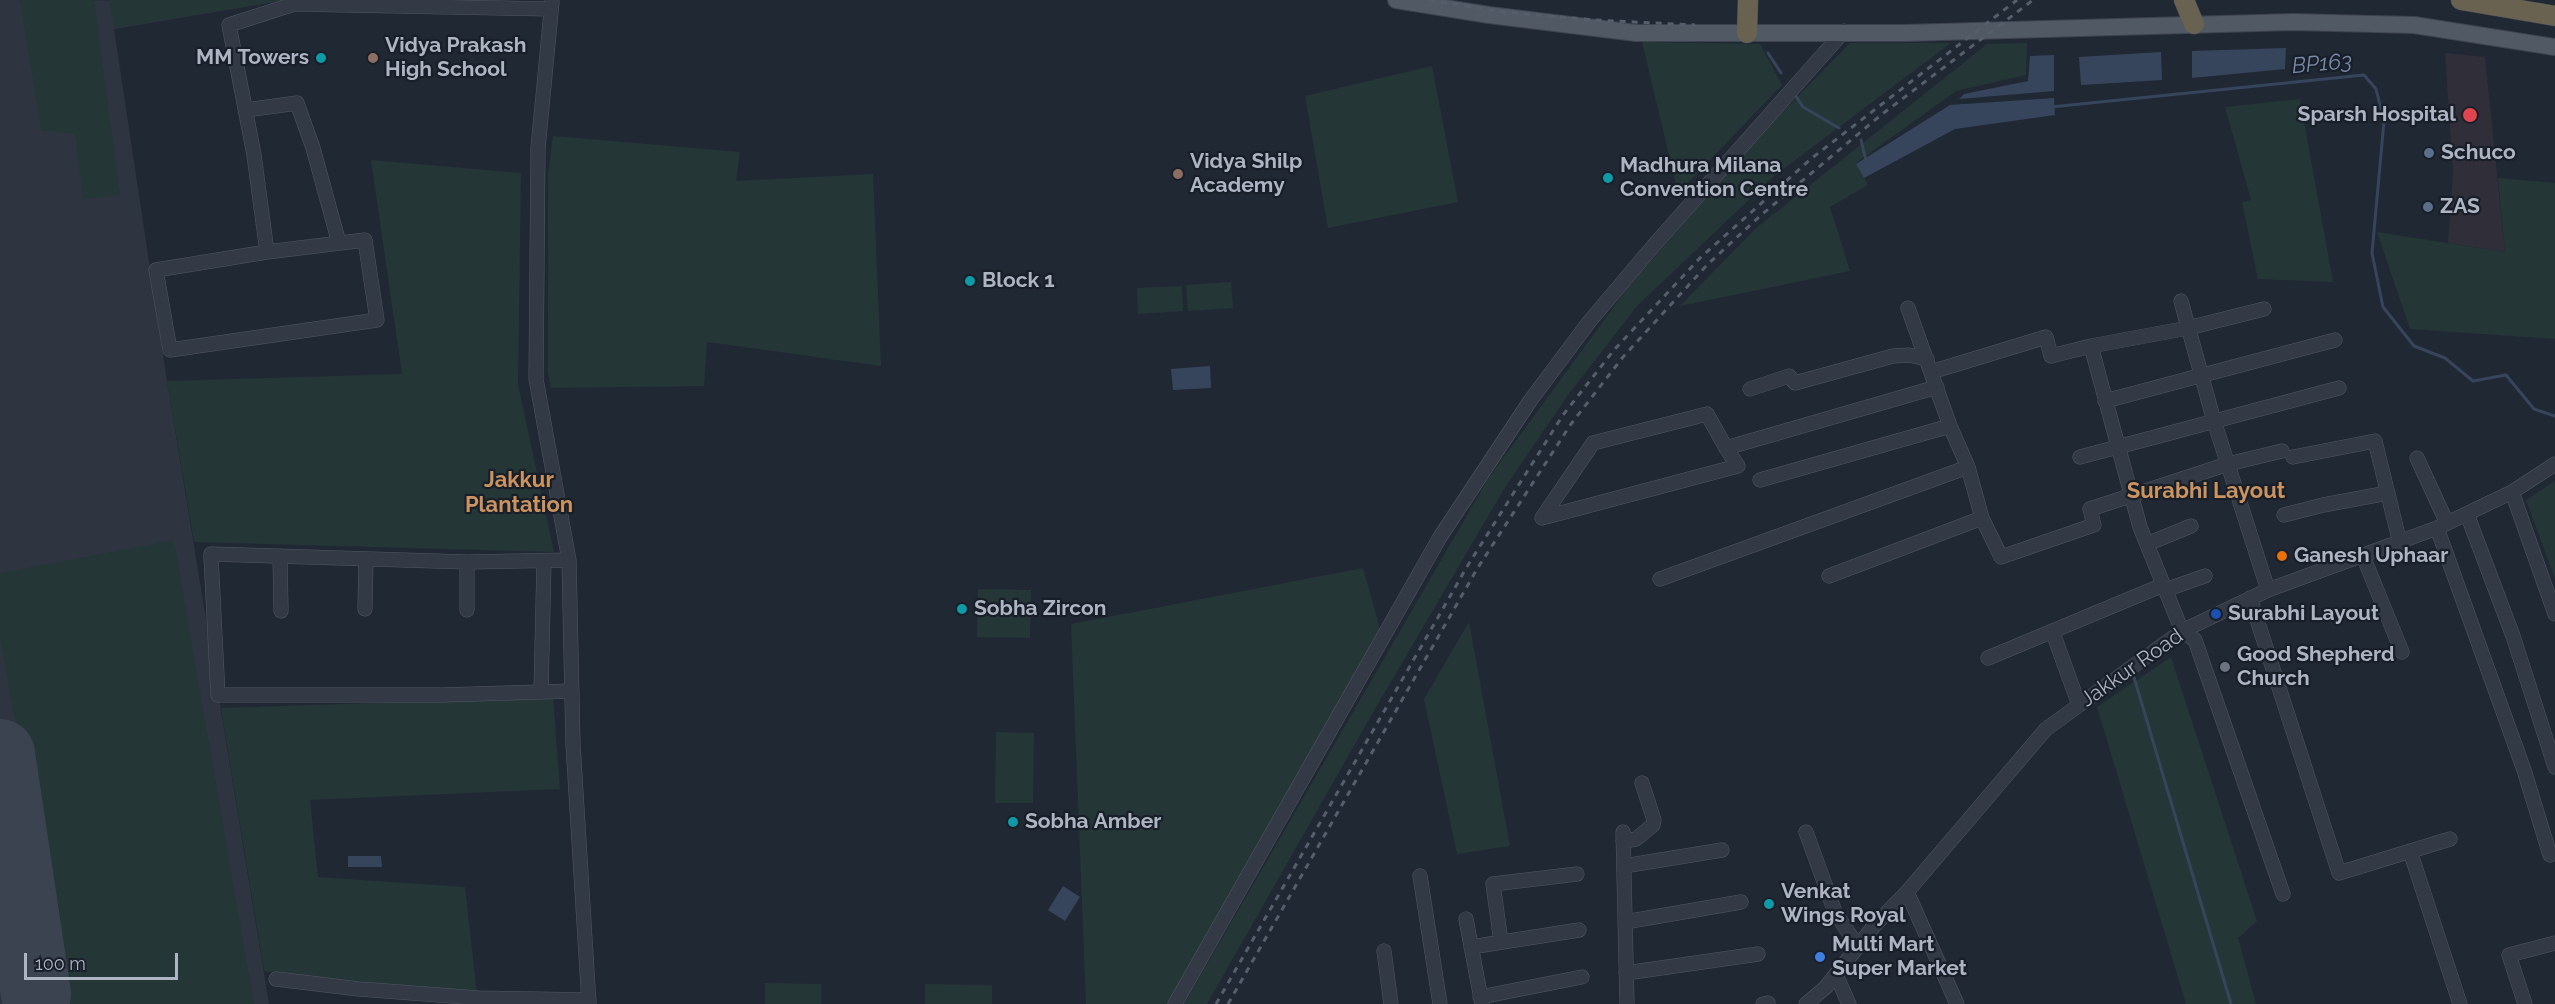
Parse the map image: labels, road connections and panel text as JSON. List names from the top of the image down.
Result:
{
  "streets": {
    "street": ["Jakkur Road"]
  },
  "districts": ["Jakkur Plantation", "Surabhi Layout"],
  "water": ["BP163"],
  "places": [
    "MM Towers",
    "Vidya Prakash High School",
    "Sparsh Hospital",
    "Schuco",
    "Vidya Shilp Academy",
    "Madhura Milana Convention Centre",
    "ZAS",
    "Block 1",
    "Ganesh Uphaar",
    "Sobha Zircon",
    "Surabhi Layout",
    "Good Shepherd Church",
    "Sobha Amber",
    "Venkat Wings Royal",
    "Multi Mart Super Market"
  ],
  "scale_bar": "100 m"
}
